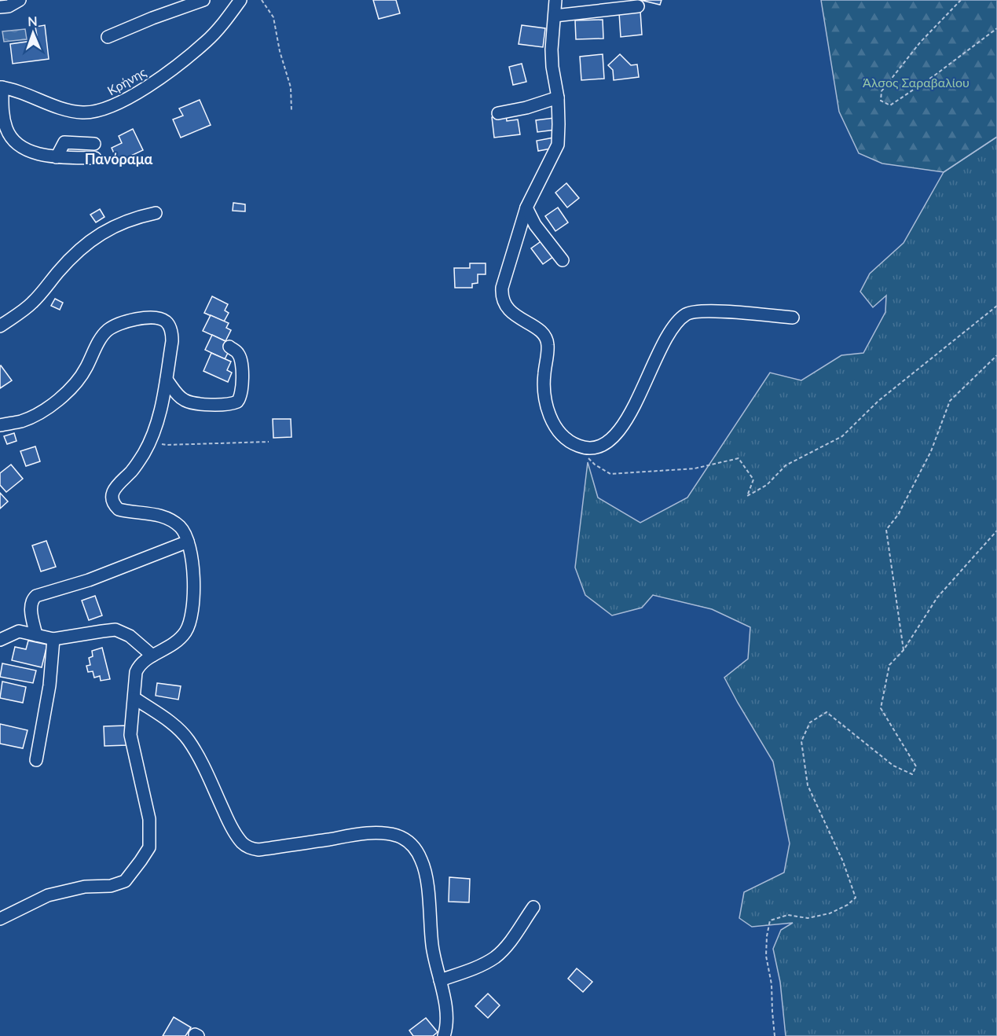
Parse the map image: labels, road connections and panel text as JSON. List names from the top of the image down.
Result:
{
  "streets": {
    "street": ["Κρήνης"]
  },
  "districts": ["Πανόραμα"],
  "parks": ["Άλσος Σαραβαλίου"],
  "north": "top"
}
